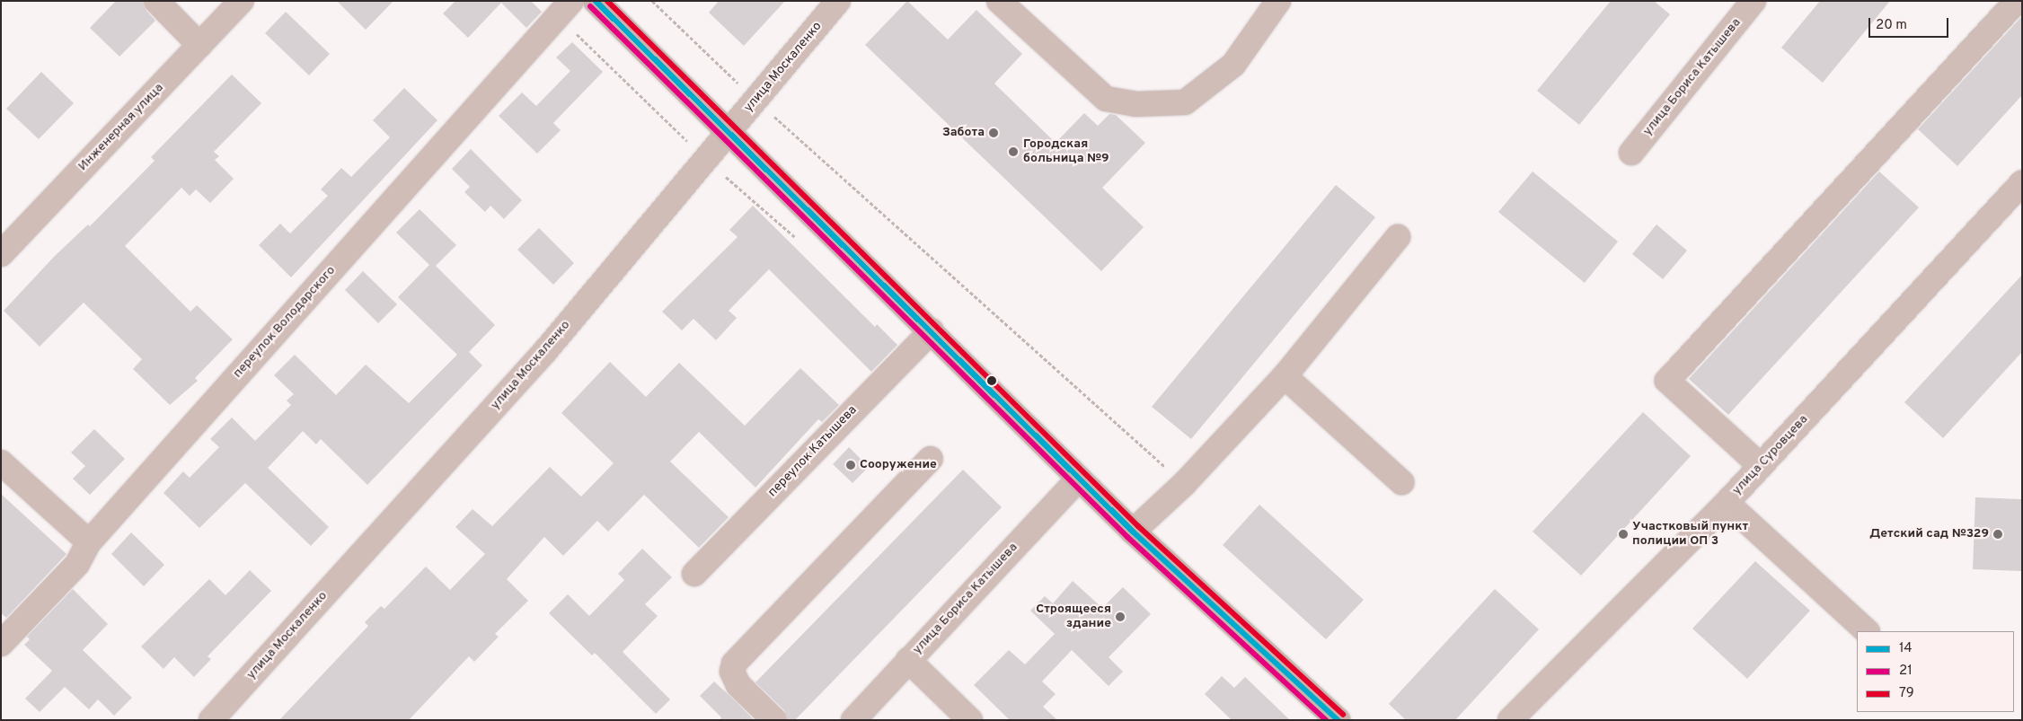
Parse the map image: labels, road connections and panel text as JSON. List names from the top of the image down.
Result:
{
  "streets": {
    "street": [
      "улица Москаленко",
      "улица Бориса Катышева",
      "Инженерная улица",
      "переулок Володарского",
      "переулок Катышева",
      "улица Суровцева"
    ]
  },
  "places": [
    "Забота",
    "Городская больница №9",
    "Сооружение",
    "Участковый пункт полиции ОП 3",
    "Детский сад №329",
    "Строящееся здание"
  ],
  "lines": ["transit line 14", "transit line 79", "transit line 21"],
  "legend": ["14", "21", "79"],
  "scale_bar": "20 m"
}
